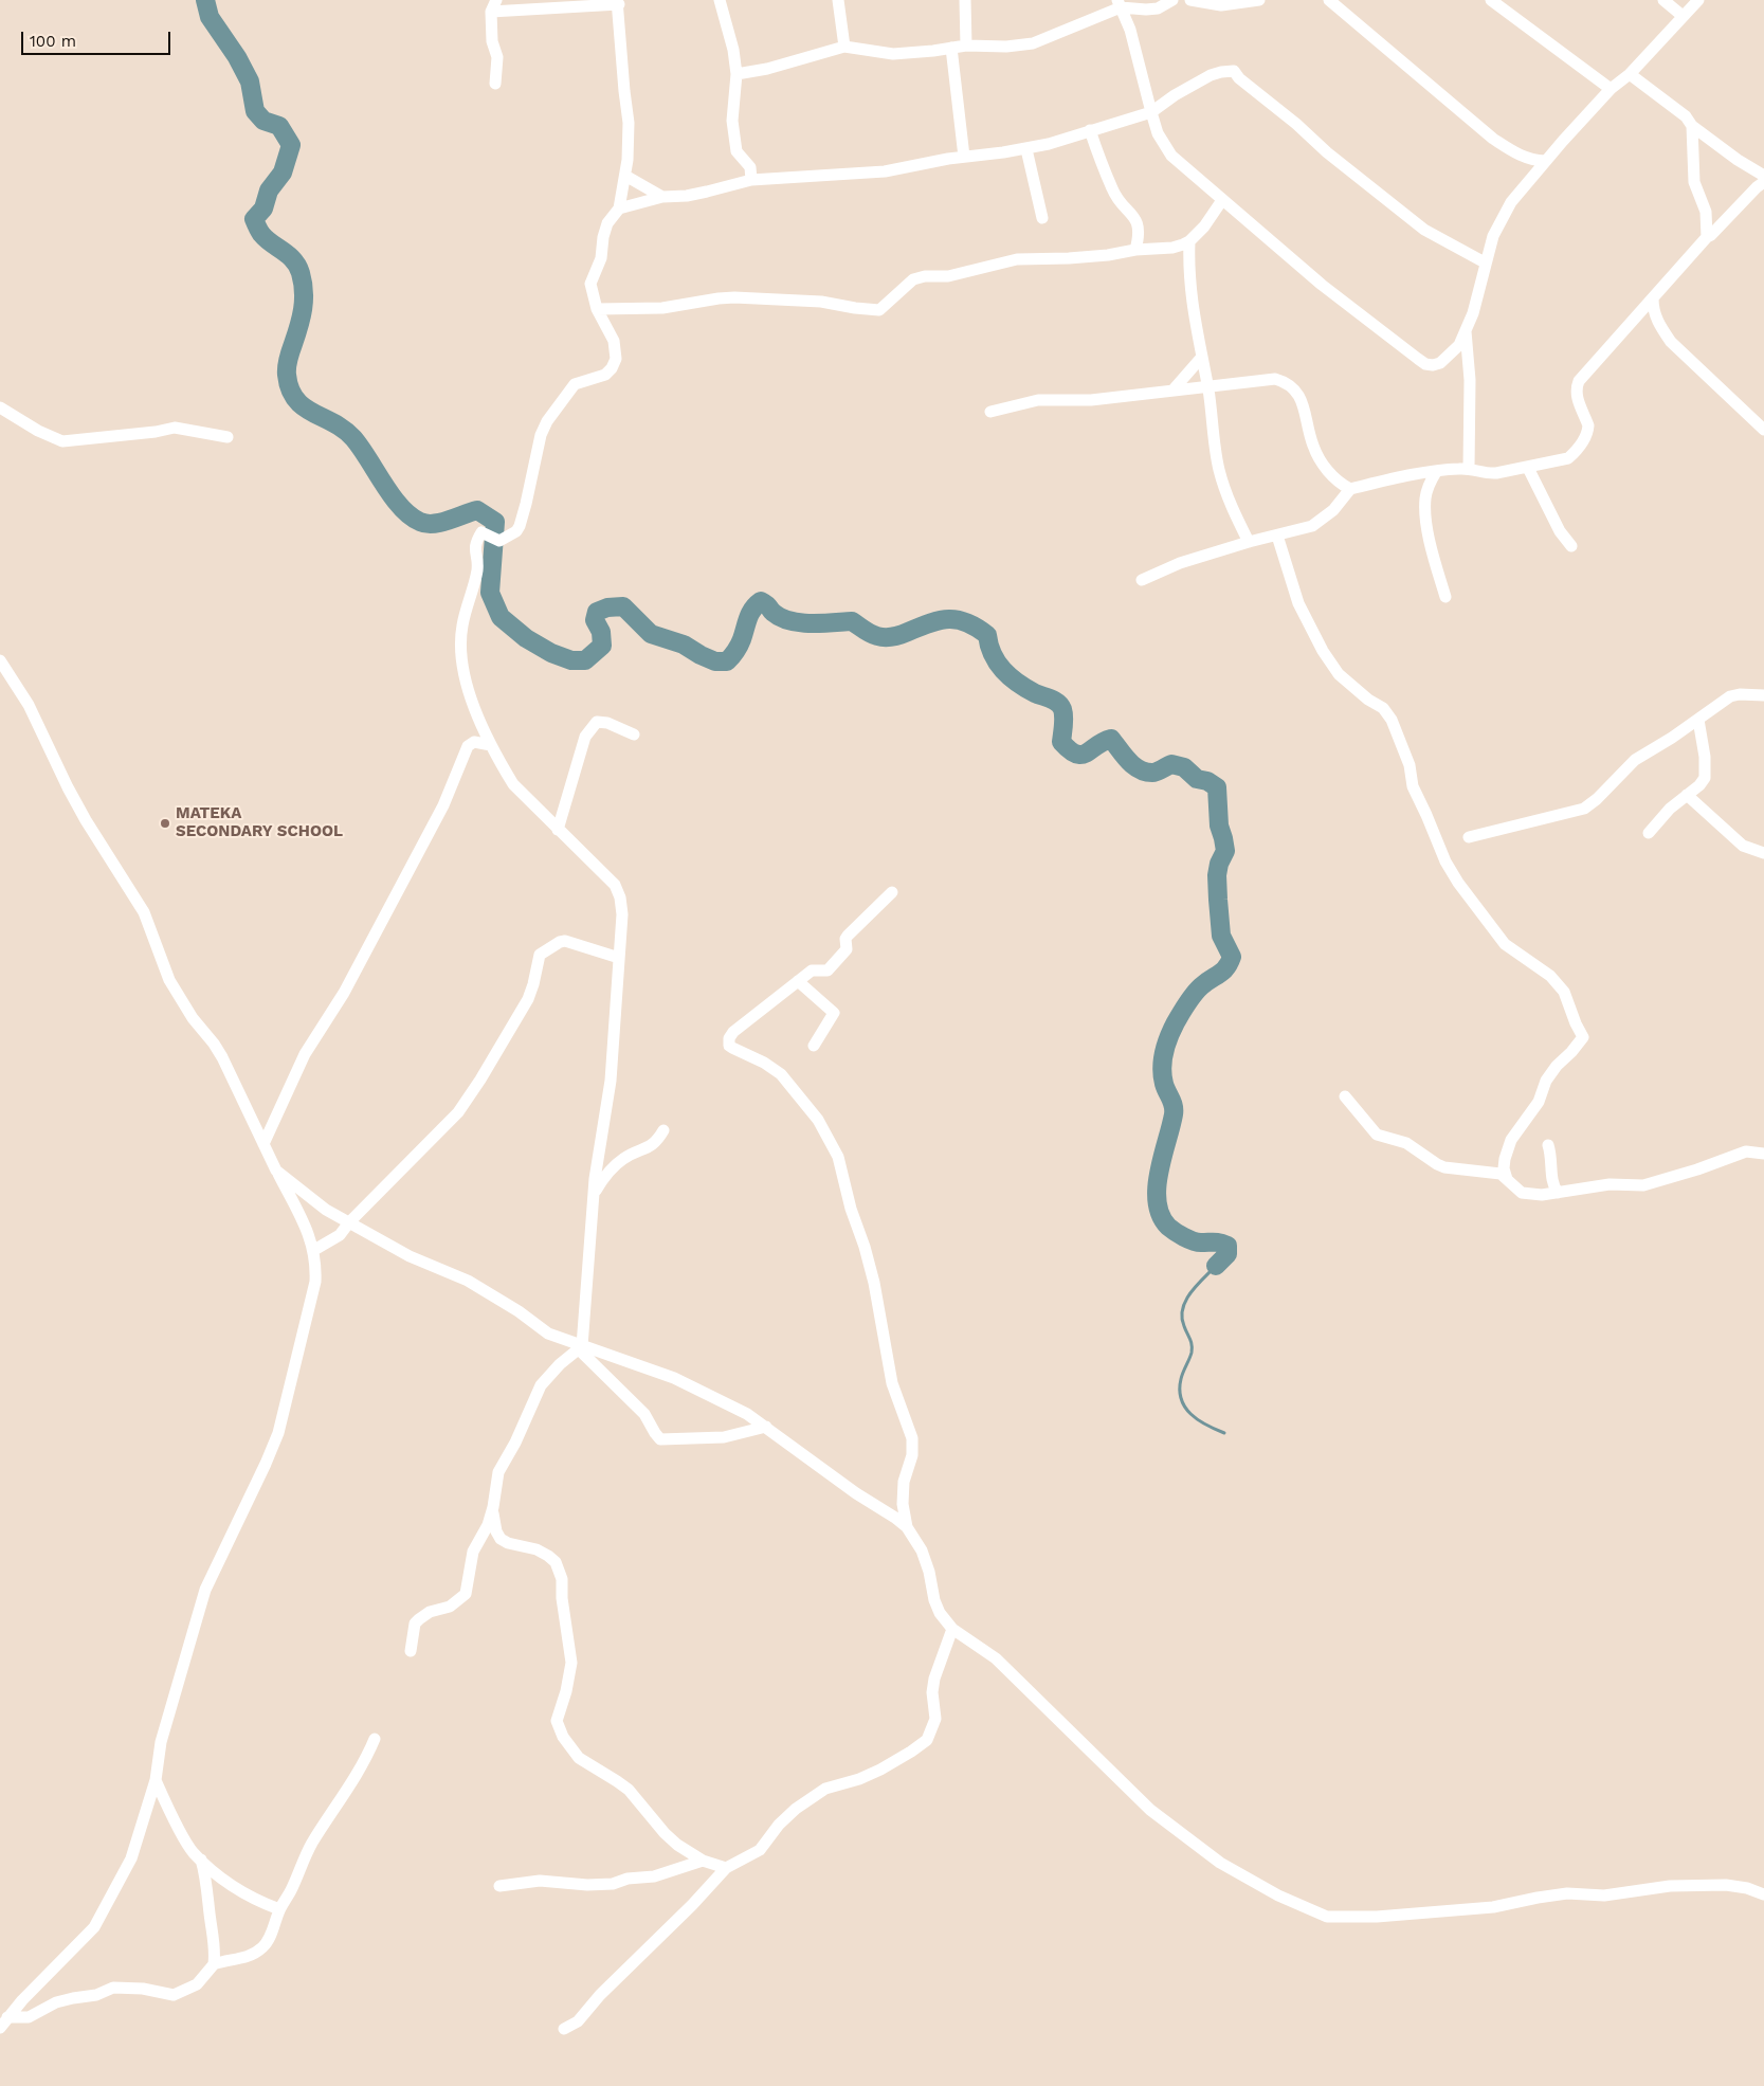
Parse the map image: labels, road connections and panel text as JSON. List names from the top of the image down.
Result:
{
  "places": ["MATEKA SECONDARY SCHOOL"],
  "scale_bar": "100 m"
}
